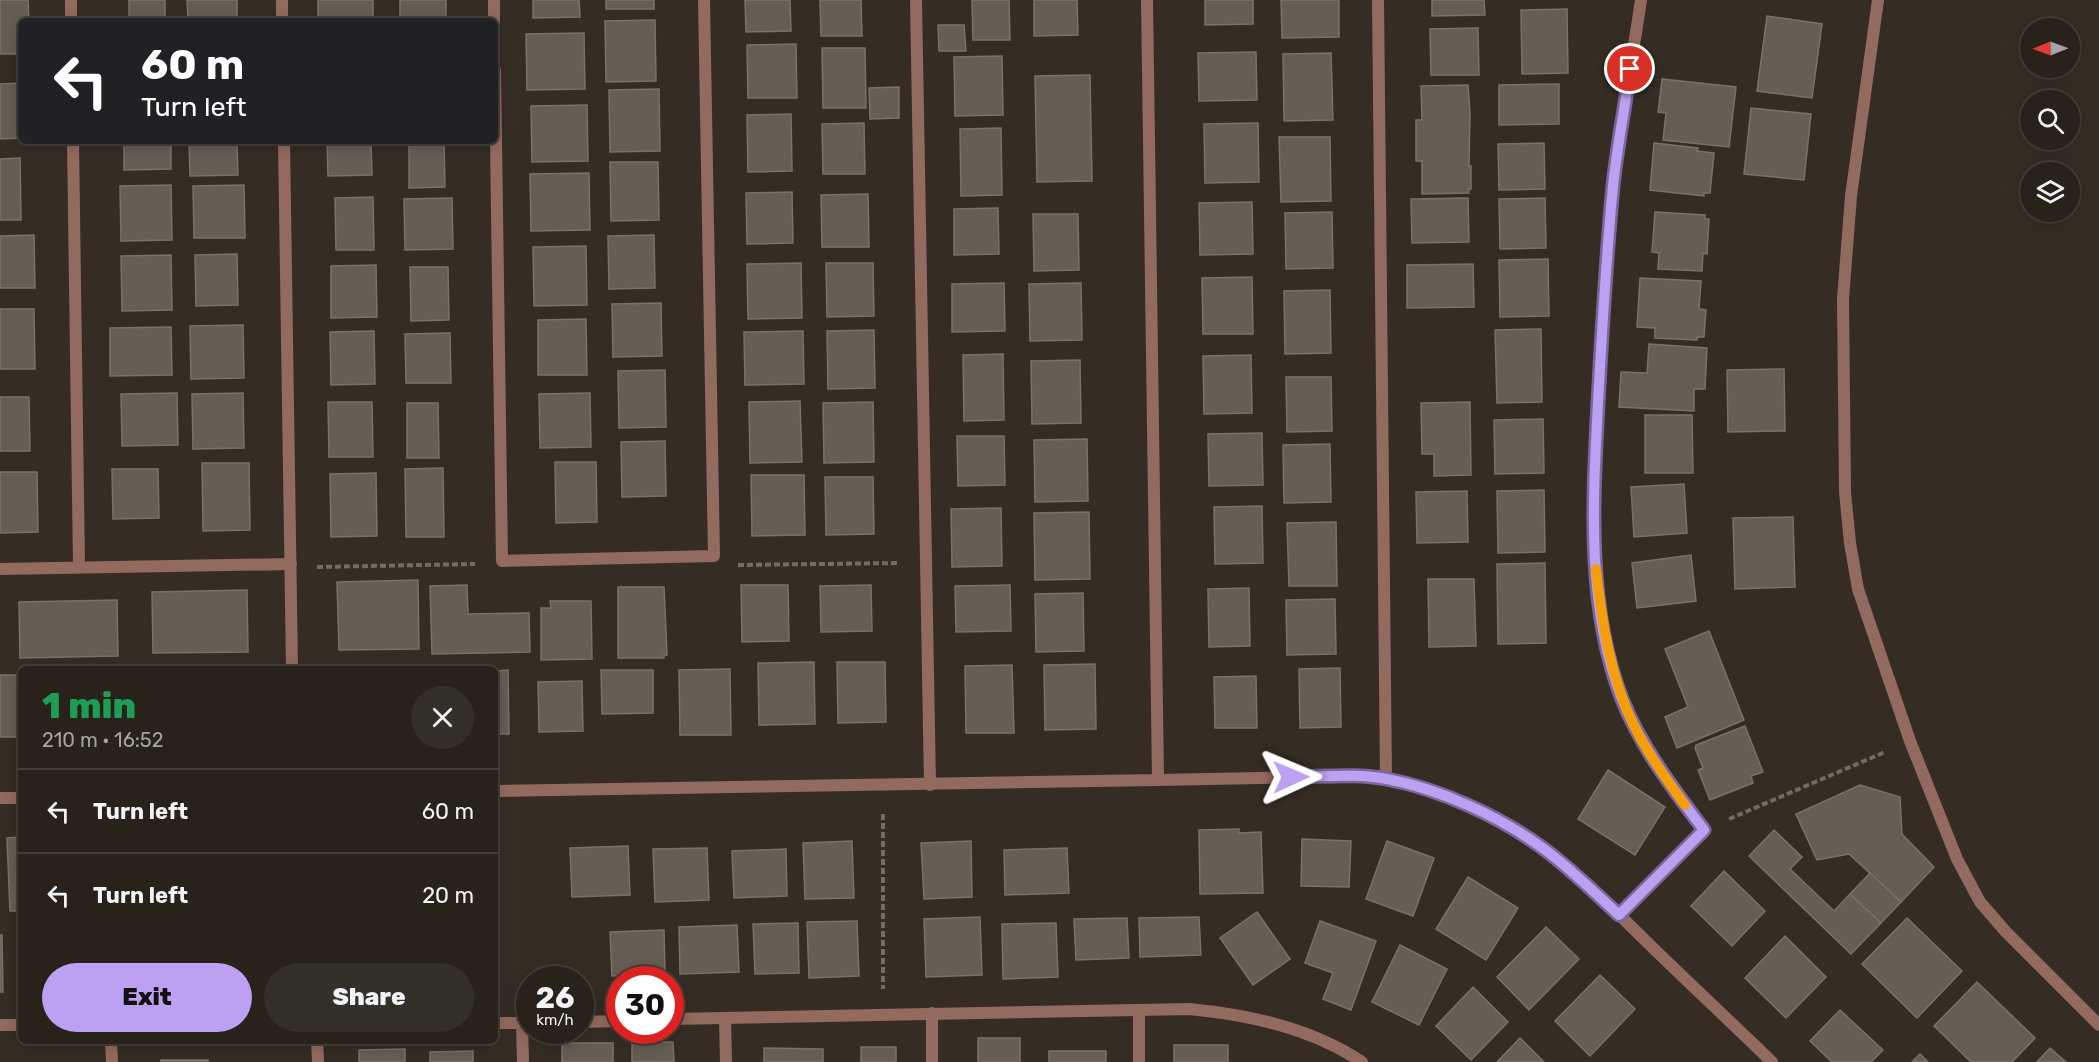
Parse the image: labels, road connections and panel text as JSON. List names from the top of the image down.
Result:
{
  "north": "left",
  "page": {
    "turn": ["60 m", "Turn left"],
    "heading": ["1 min", "210 m · 16:52"],
    "list": [
      {
        "name": "Turn left",
        "value": "60 m"
      },
      {
        "name": "Turn left",
        "value": "20 m"
      }
    ],
    "buttons": ["Exit", "Share"],
    "speed": "26 km/h",
    "limit": "30"
  }
}
